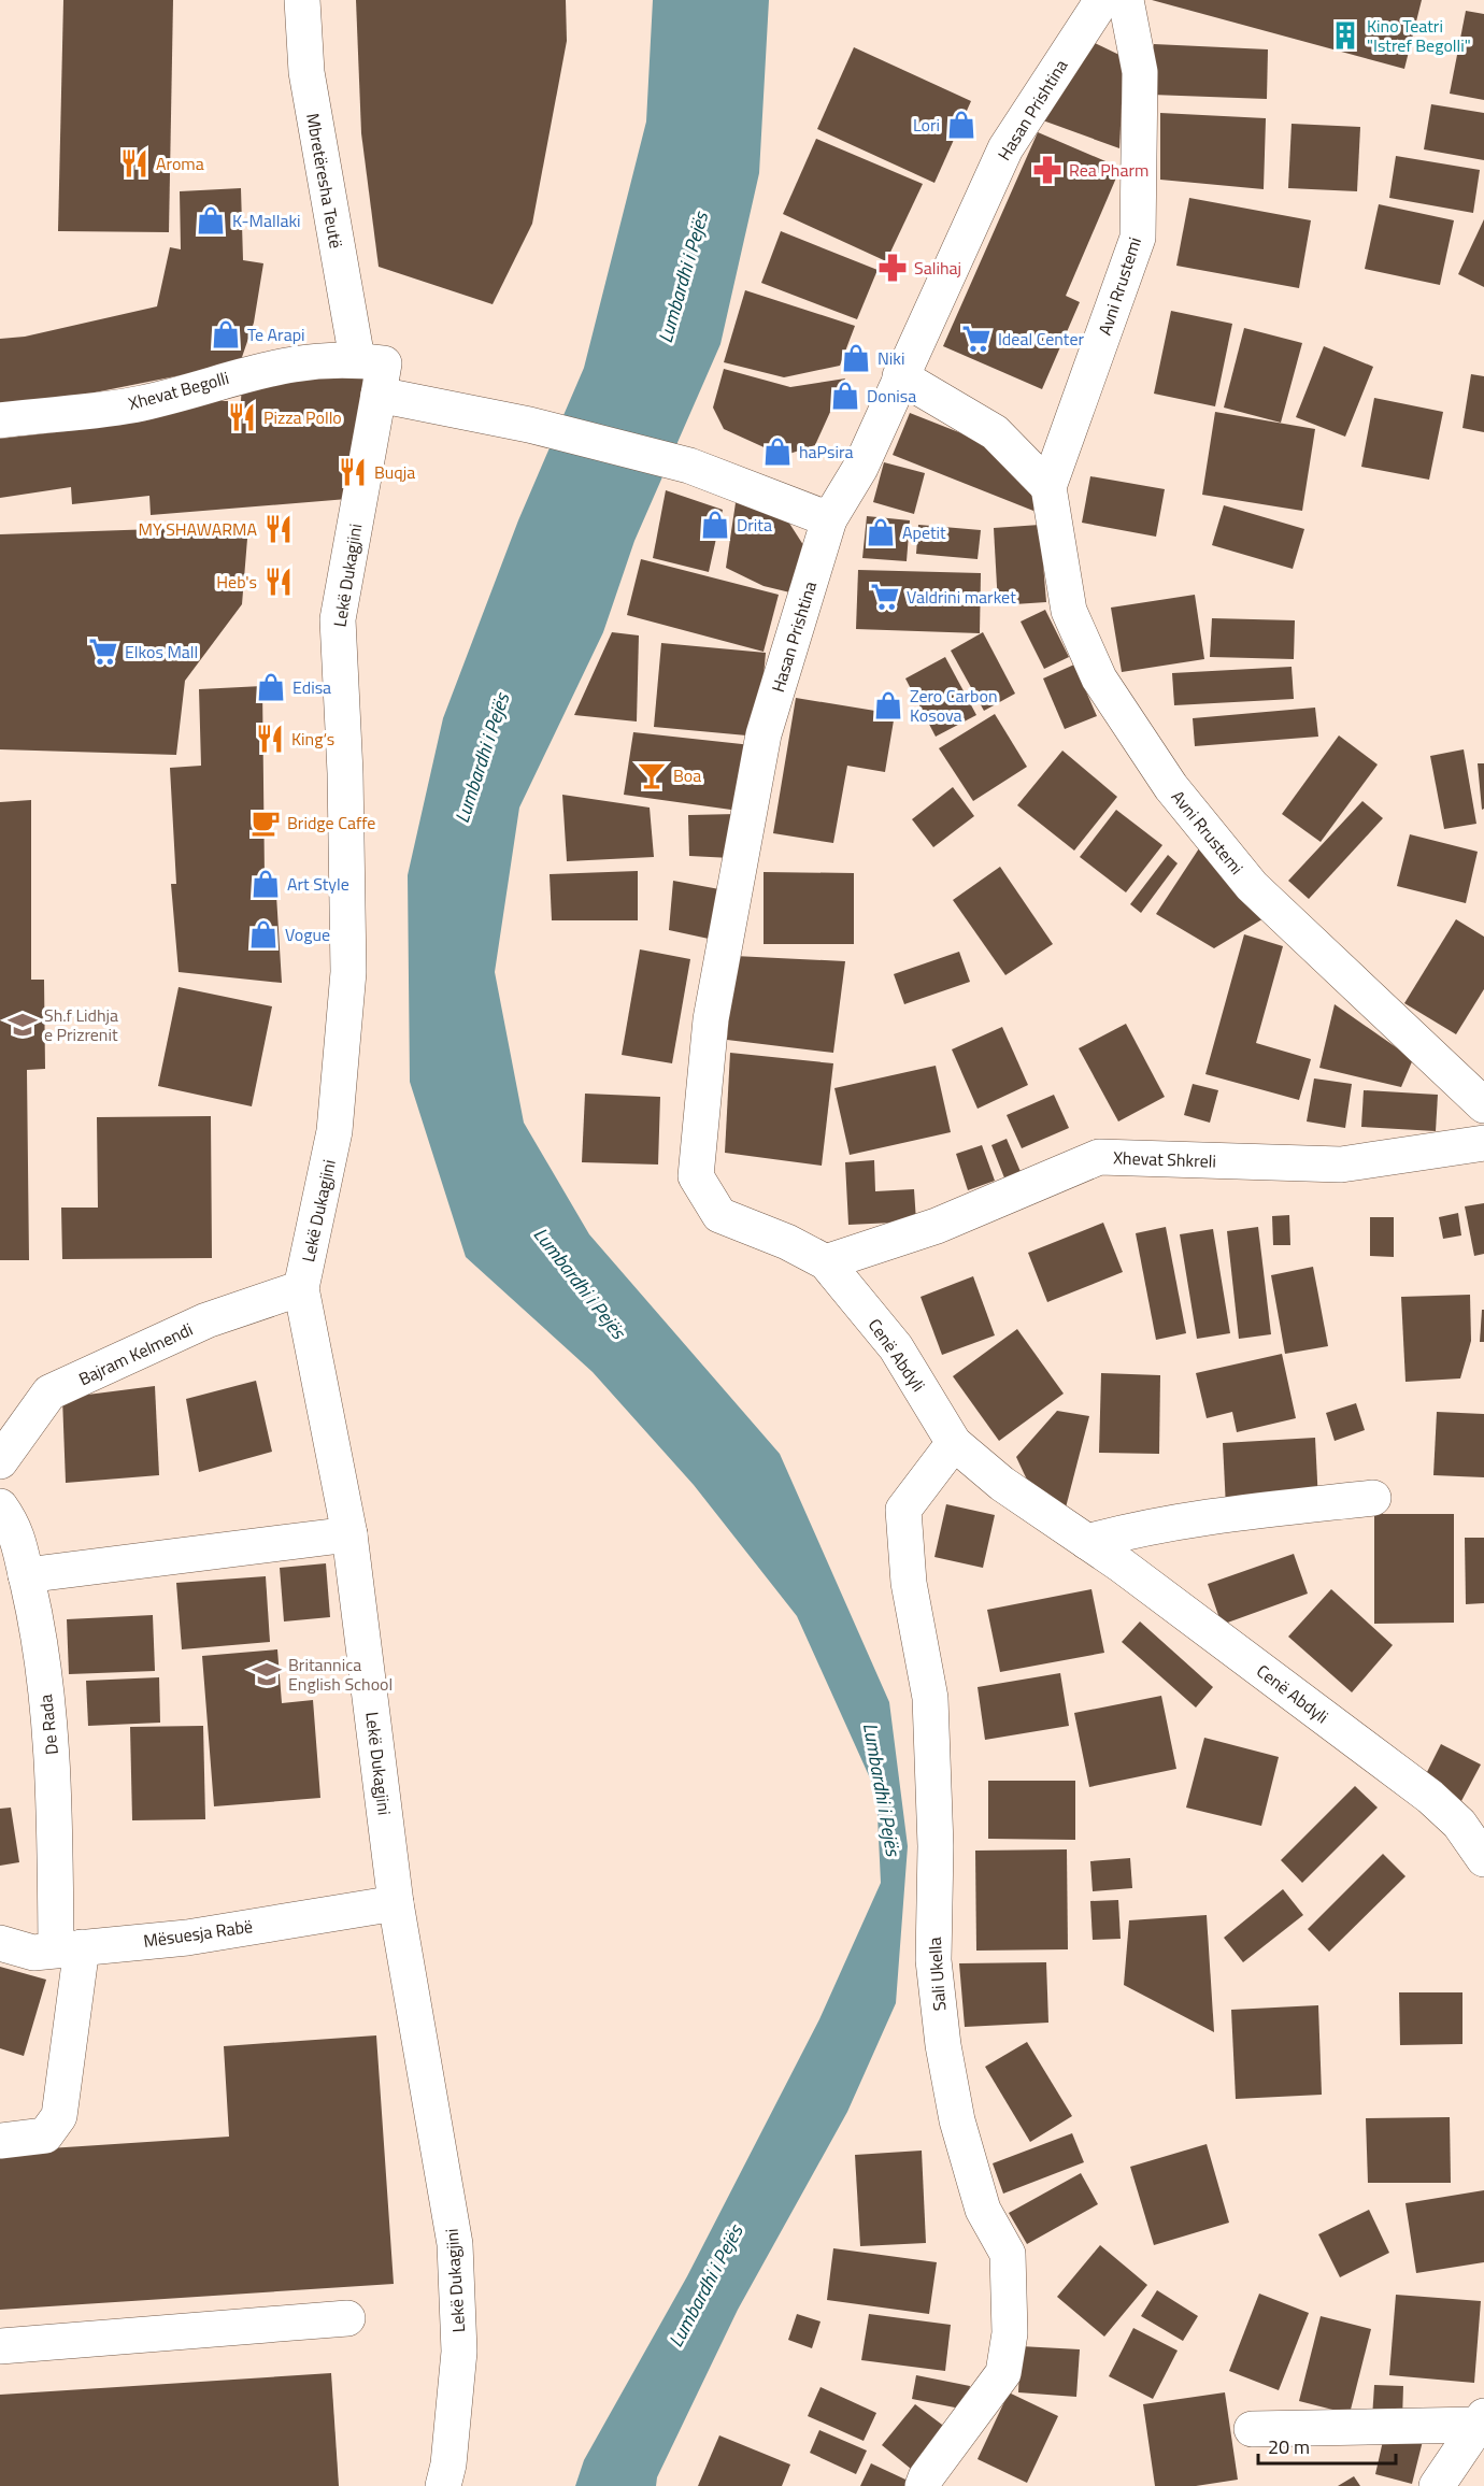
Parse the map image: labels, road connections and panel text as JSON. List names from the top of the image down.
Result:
{
  "streets": {
    "street": [
      "Hasan Prishtina",
      "Mbretëresha Teutë",
      "Avni Rrustemi",
      "Xhevat Begolli",
      "Lekë Dukagjini",
      "Xhevat Shkreli",
      "Bajram Kelmendi",
      "Cenë Abdyli",
      "De Rada",
      "Mësuesja Rabë",
      "Sali Ukella"
    ]
  },
  "crossings": [
    ["Hasan Prishtina", "Xhevat Shkreli"],
    ["Hasan Prishtina", "Cenë Abdyli"],
    ["Mbretëresha Teutë", "Xhevat Begolli"],
    ["Mbretëresha Teutë", "Lekë Dukagjini"],
    ["Xhevat Begolli", "Lekë Dukagjini"],
    ["Lekë Dukagjini", "Bajram Kelmendi"],
    ["Lekë Dukagjini", "Mësuesja Rabë"],
    ["Xhevat Shkreli", "Cenë Abdyli"],
    ["Cenë Abdyli", "Sali Ukella"],
    ["De Rada", "Mësuesja Rabë"]
  ],
  "water": ["Lumbardhi i Pejës"],
  "places": {
    "building": ["Kino Teatri \"Istref Begolli\""],
    "shop": [
      "Lori",
      "K-Mallaki",
      "Te Arapi",
      "Niki",
      "Donisa",
      "haPsira",
      "Drita",
      "Apetit",
      "Edisa",
      "Zero Carbon Kosova",
      "Art Style",
      "Vogue"
    ],
    "restaurant": [
      "Aroma",
      "Pizza Pollo",
      "Buqja",
      "MY SHAWARMA",
      "Heb's",
      "King‘s"
    ],
    "pharmacy": ["Rea Pharm", "Salihaj"],
    "supermarket": ["Ideal Center", "Valdrini market", "Elkos Mall"],
    "bar": ["Boa"],
    "cafe": ["Bridge Caffe"],
    "school or university": ["Sh.f Lidhja e Prizrenit", "Britannica English School"]
  },
  "scale_bar": "20 m"
}
